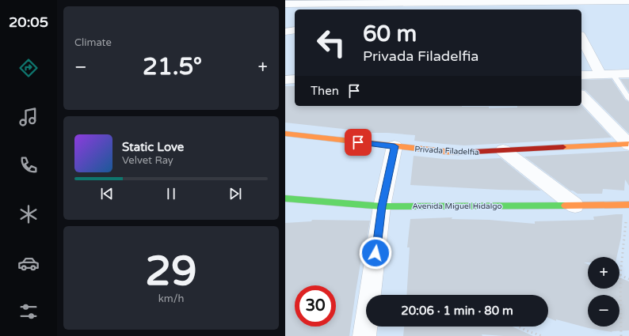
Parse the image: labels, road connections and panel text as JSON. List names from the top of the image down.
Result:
{
  "streets": {
    "street": ["Privada Filadelfia", "Avenida Miguel Hidalgo"]
  },
  "page": {
    "tabs": "20:05",
    "tile": [
      "Climate",
      ["29", "km/h"]
    ],
    "turn": ["60 m", "Privada Filadelfia"],
    "heat": ["−", "21.5°", "+"],
    "then": "Then",
    "song": ["Static Love", "Velvet Ray"],
    "map_buttons": ["+", "−"],
    "limit": "30",
    "trip": "20:06 · 1 min · 80 m"
  }
}
